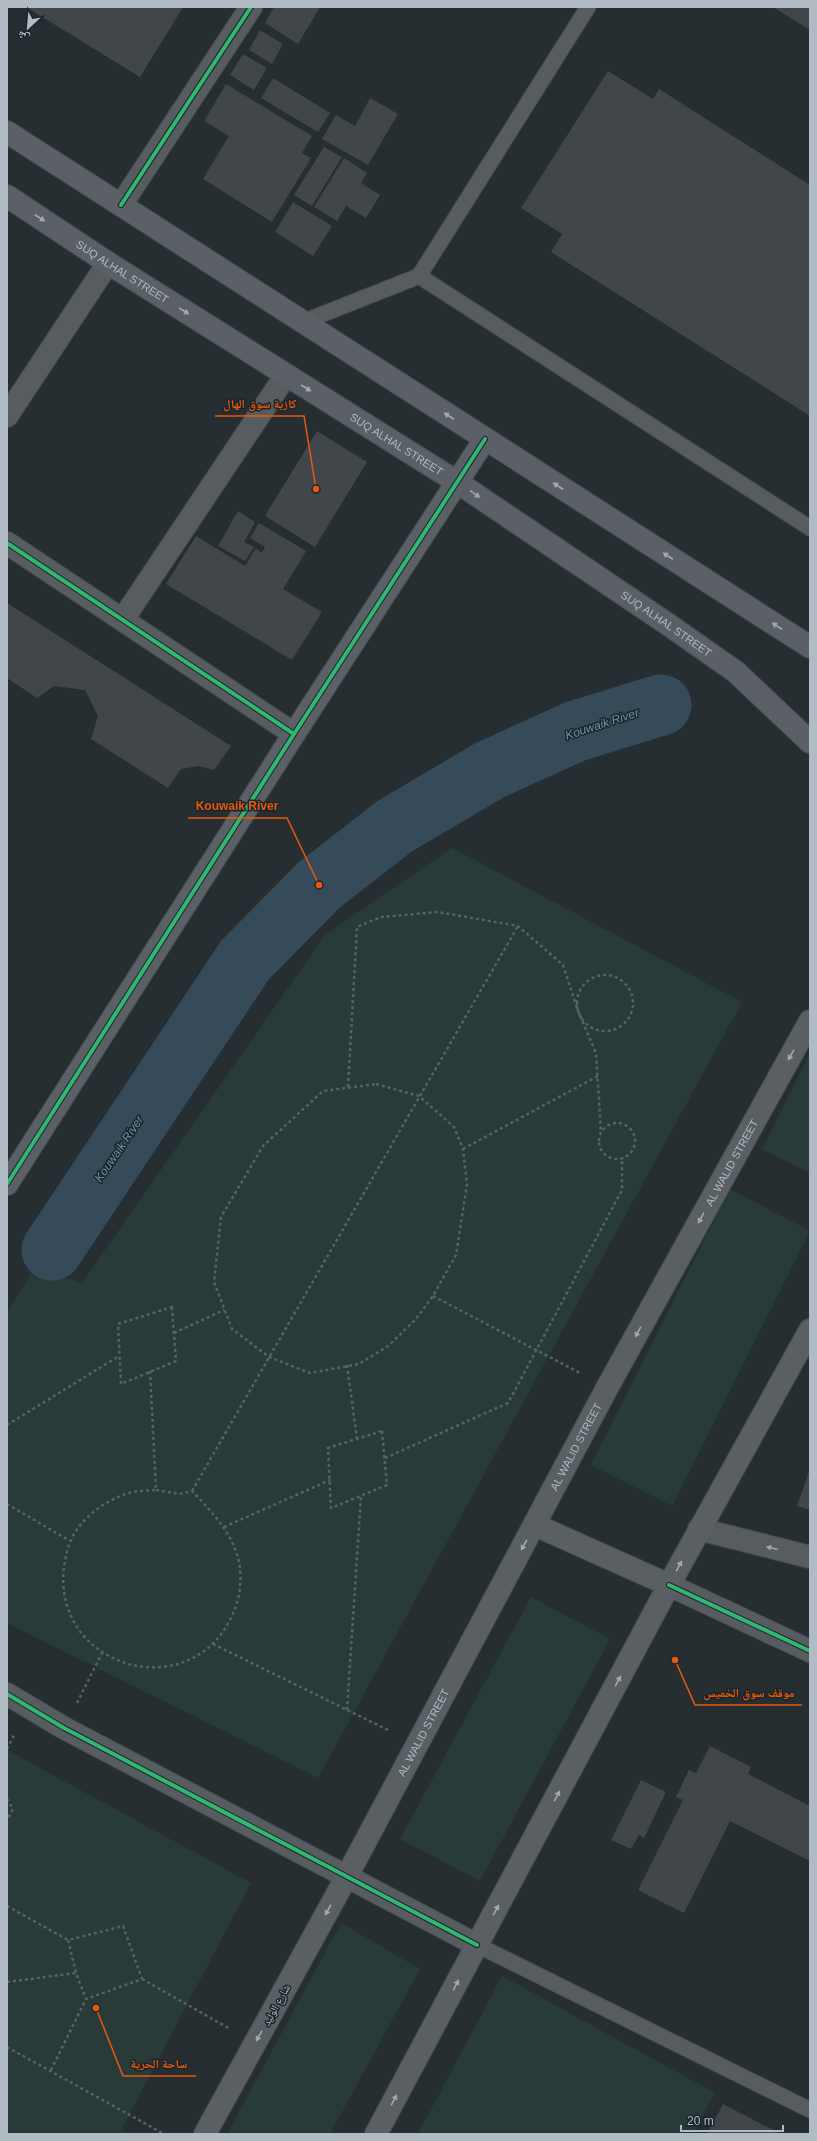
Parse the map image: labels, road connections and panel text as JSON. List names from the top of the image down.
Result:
{
  "streets": {
    "main road": ["SUQ ALHAL STREET", "AL WALID STREET", "شارع الوليد"]
  },
  "crossings": [
    ["AL WALID STREET", "شارع الوليد"]
  ],
  "water": ["Kouwaik River"],
  "places": [
    "كازية سوق الهال",
    "Kouwaik River",
    "موقف سوق الخميس",
    "ساحة الحرية"
  ],
  "scale_bar": "20 m",
  "north": "bottom left"
}
